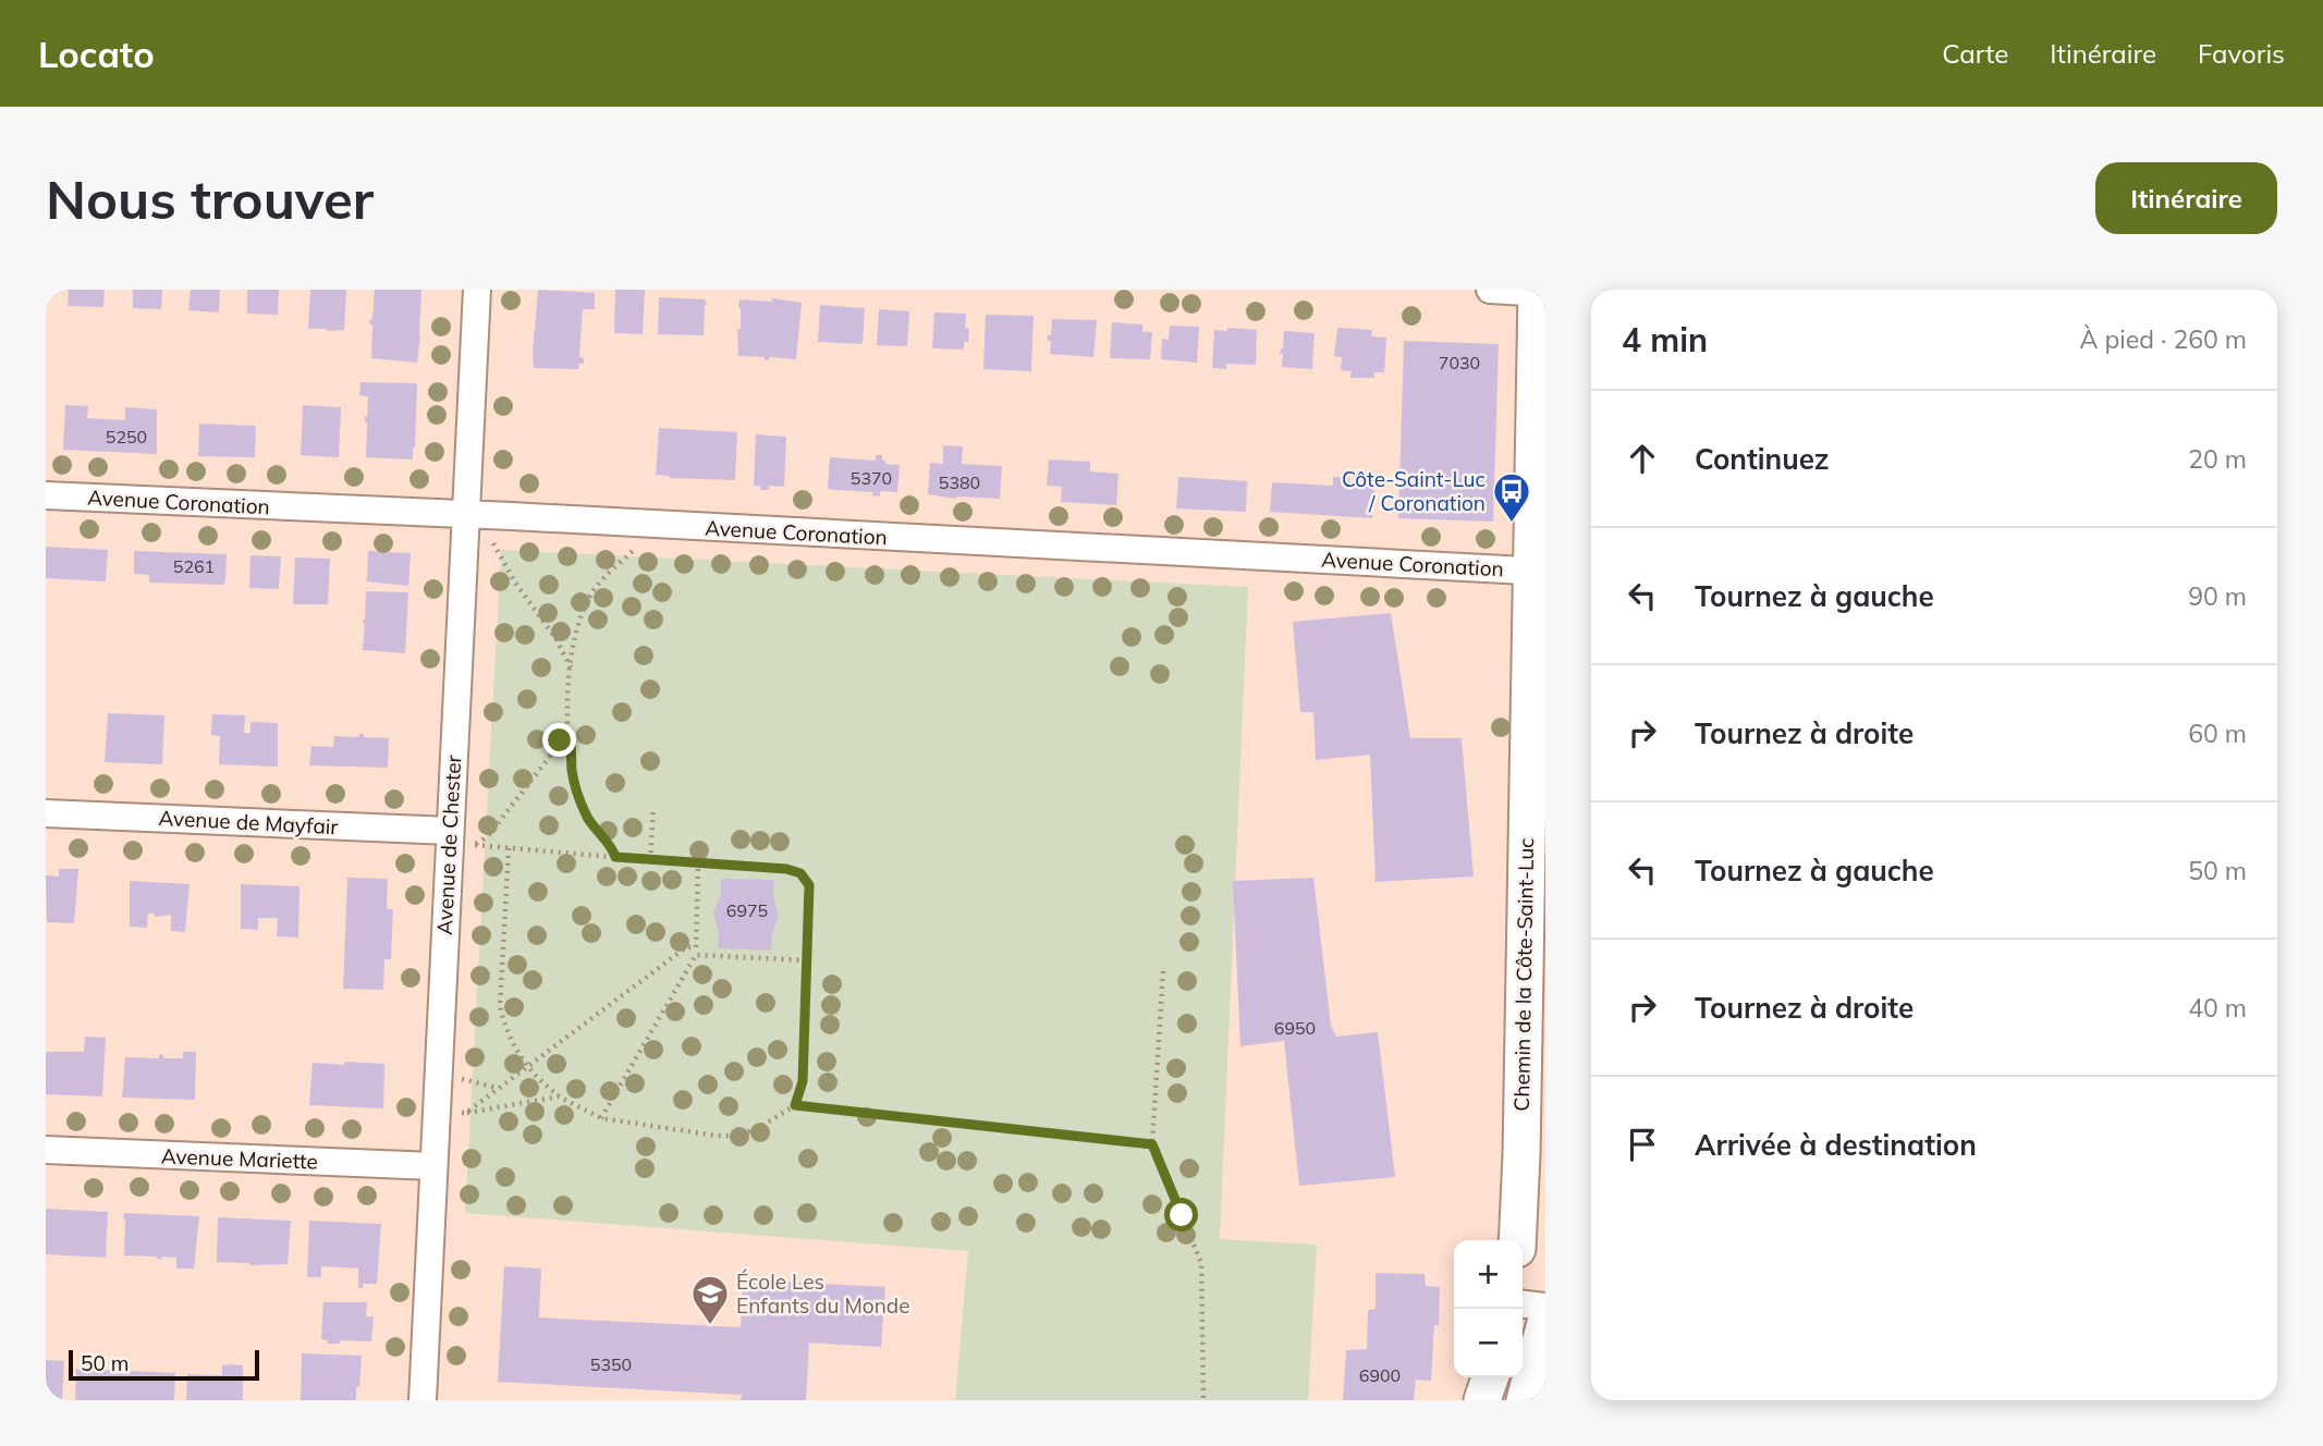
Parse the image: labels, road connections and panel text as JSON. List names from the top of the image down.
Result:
{
  "streets": {
    "main road": ["Chemin de la Côte-Saint-Luc"],
    "street": [
      "Avenue Coronation",
      "Avenue de Mayfair",
      "Avenue de Chester",
      "Avenue Mariette"
    ]
  },
  "crossings": [
    ["Avenue Coronation", "Avenue de Chester"],
    ["Avenue Coronation", "Chemin de la Côte-Saint-Luc"],
    ["Avenue de Mayfair", "Avenue de Chester"],
    ["Avenue de Chester", "Avenue Mariette"]
  ],
  "places": {
    "bus stop": ["Côte-Saint-Luc / Coronation"],
    "school or university": ["École Les Enfants du Monde"]
  },
  "house_numbers": [
    "7030",
    "5250",
    "5370",
    "5380",
    "5261",
    "6975",
    "6950",
    "5350",
    "6900"
  ],
  "scale_bar": "50 m",
  "page": {
    "header": "Locato",
    "nav": ["Carte", "Itinéraire", "Favoris"],
    "buttons": "Itinéraire",
    "title": "Nous trouver",
    "heading": ["4 min", "À pied · 260 m"],
    "list": [
      ["Continuez", "20 m"],
      ["Tournez à gauche", "90 m"],
      ["Tournez à droite", "60 m"],
      ["Tournez à gauche", "50 m"],
      ["Tournez à droite", "40 m"],
      "Arrivée à destination"
    ],
    "map_buttons": ["+", "−"],
    "scale": "50 m"
  }
}
